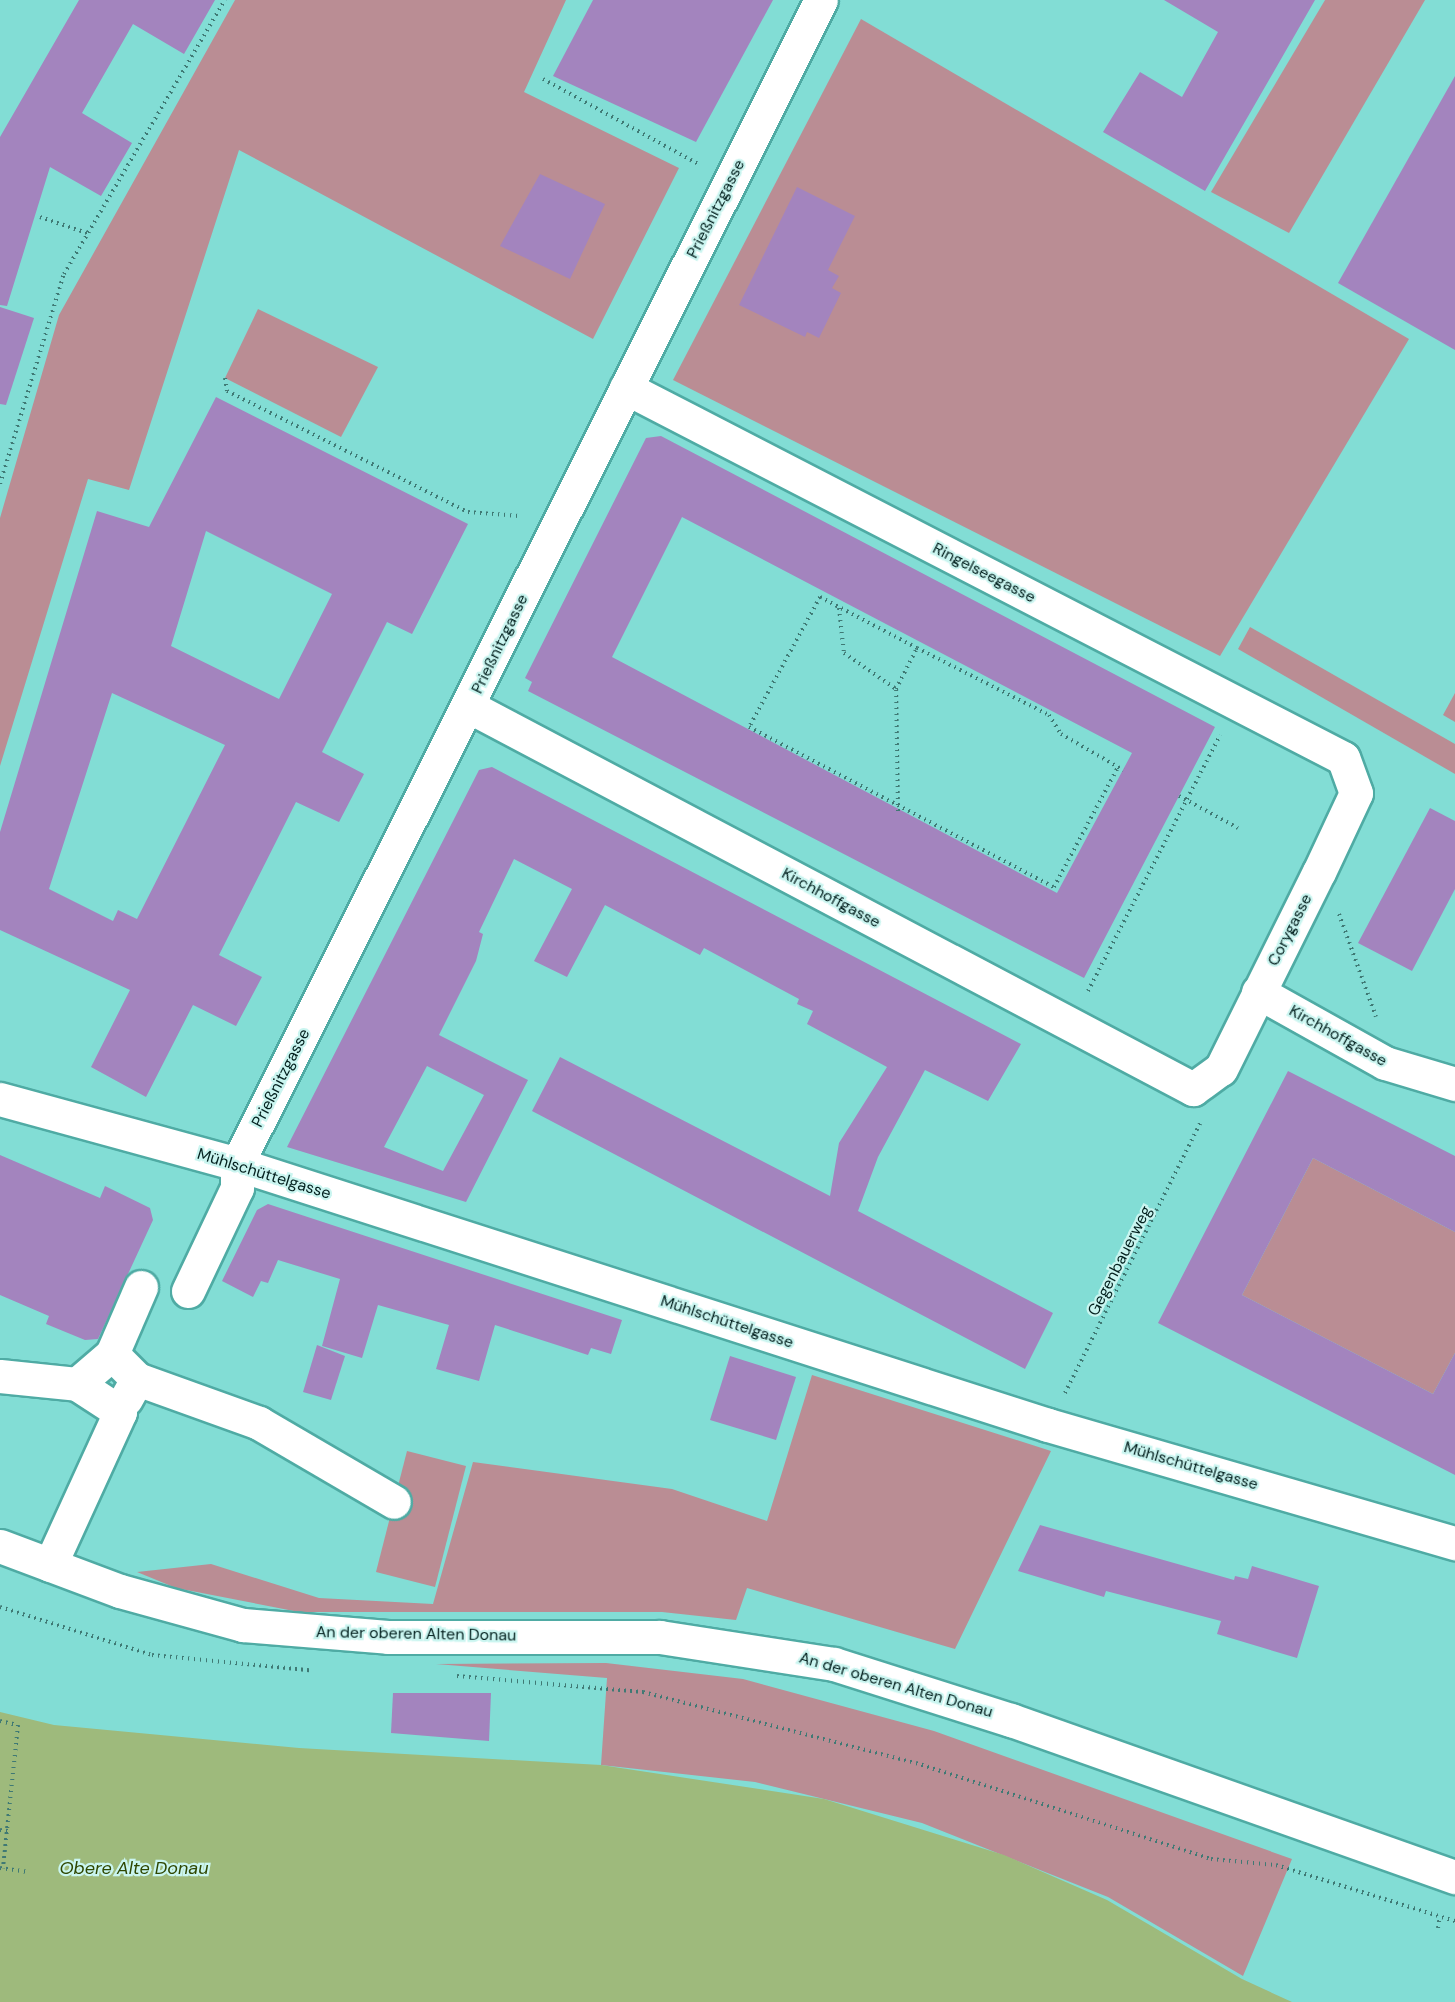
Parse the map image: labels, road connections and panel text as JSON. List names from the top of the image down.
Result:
{
  "streets": {
    "street": [
      "Prießnitzgasse",
      "Ringelseegasse",
      "Kirchhoffgasse",
      "Corygasse",
      "Mühlschüttelgasse",
      "An der oberen Alten Donau"
    ],
    "path": ["Gegenbauerweg"]
  },
  "crossings": [
    ["Prießnitzgasse", "Ringelseegasse"],
    ["Prießnitzgasse", "Kirchhoffgasse"],
    ["Prießnitzgasse", "Mühlschüttelgasse"],
    ["Ringelseegasse", "Corygasse"],
    ["Kirchhoffgasse", "Corygasse"],
    ["Kirchhoffgasse", "Gegenbauerweg"],
    ["Corygasse", "Gegenbauerweg"],
    ["Mühlschüttelgasse", "Gegenbauerweg"]
  ],
  "water": ["Obere Alte Donau"]
}
